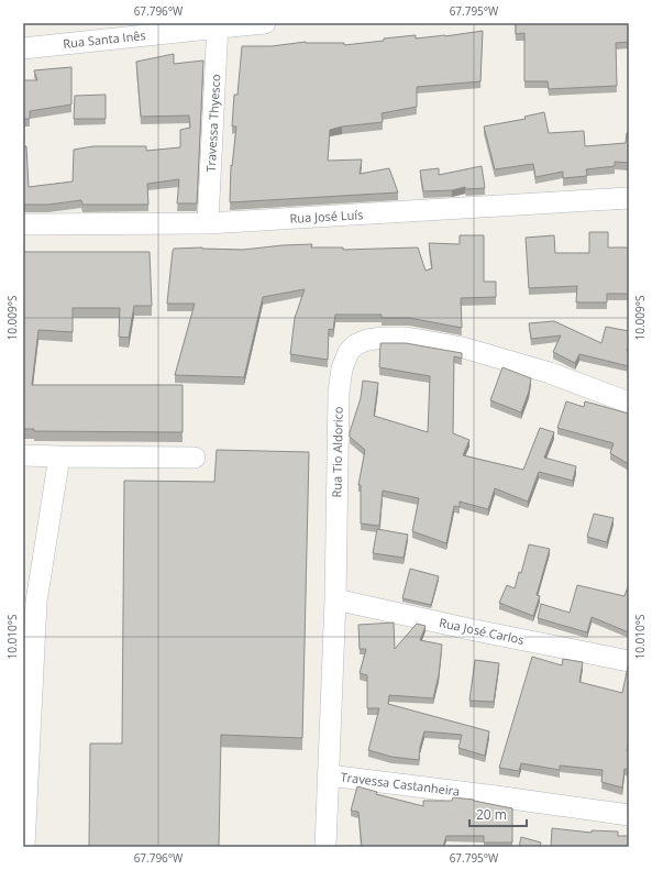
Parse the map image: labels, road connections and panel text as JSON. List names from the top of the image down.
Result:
{
  "streets": {
    "street": [
      "Rua Santa Inês",
      "Travessa Thyesco",
      "Rua José Luís",
      "Rua Tio Aldorico",
      "Rua José Carlos",
      "Travessa Castanheira"
    ]
  },
  "crossings": [
    ["Rua Santa Inês", "Travessa Thyesco"],
    ["Travessa Thyesco", "Rua José Luís"],
    ["Rua Tio Aldorico", "Rua José Carlos"],
    ["Rua Tio Aldorico", "Travessa Castanheira"]
  ],
  "scale_bar": "20 m",
  "coordinates": [
    "67.796°W",
    "67.795°W",
    "10.009°S",
    "10.010°S"
  ]
}
